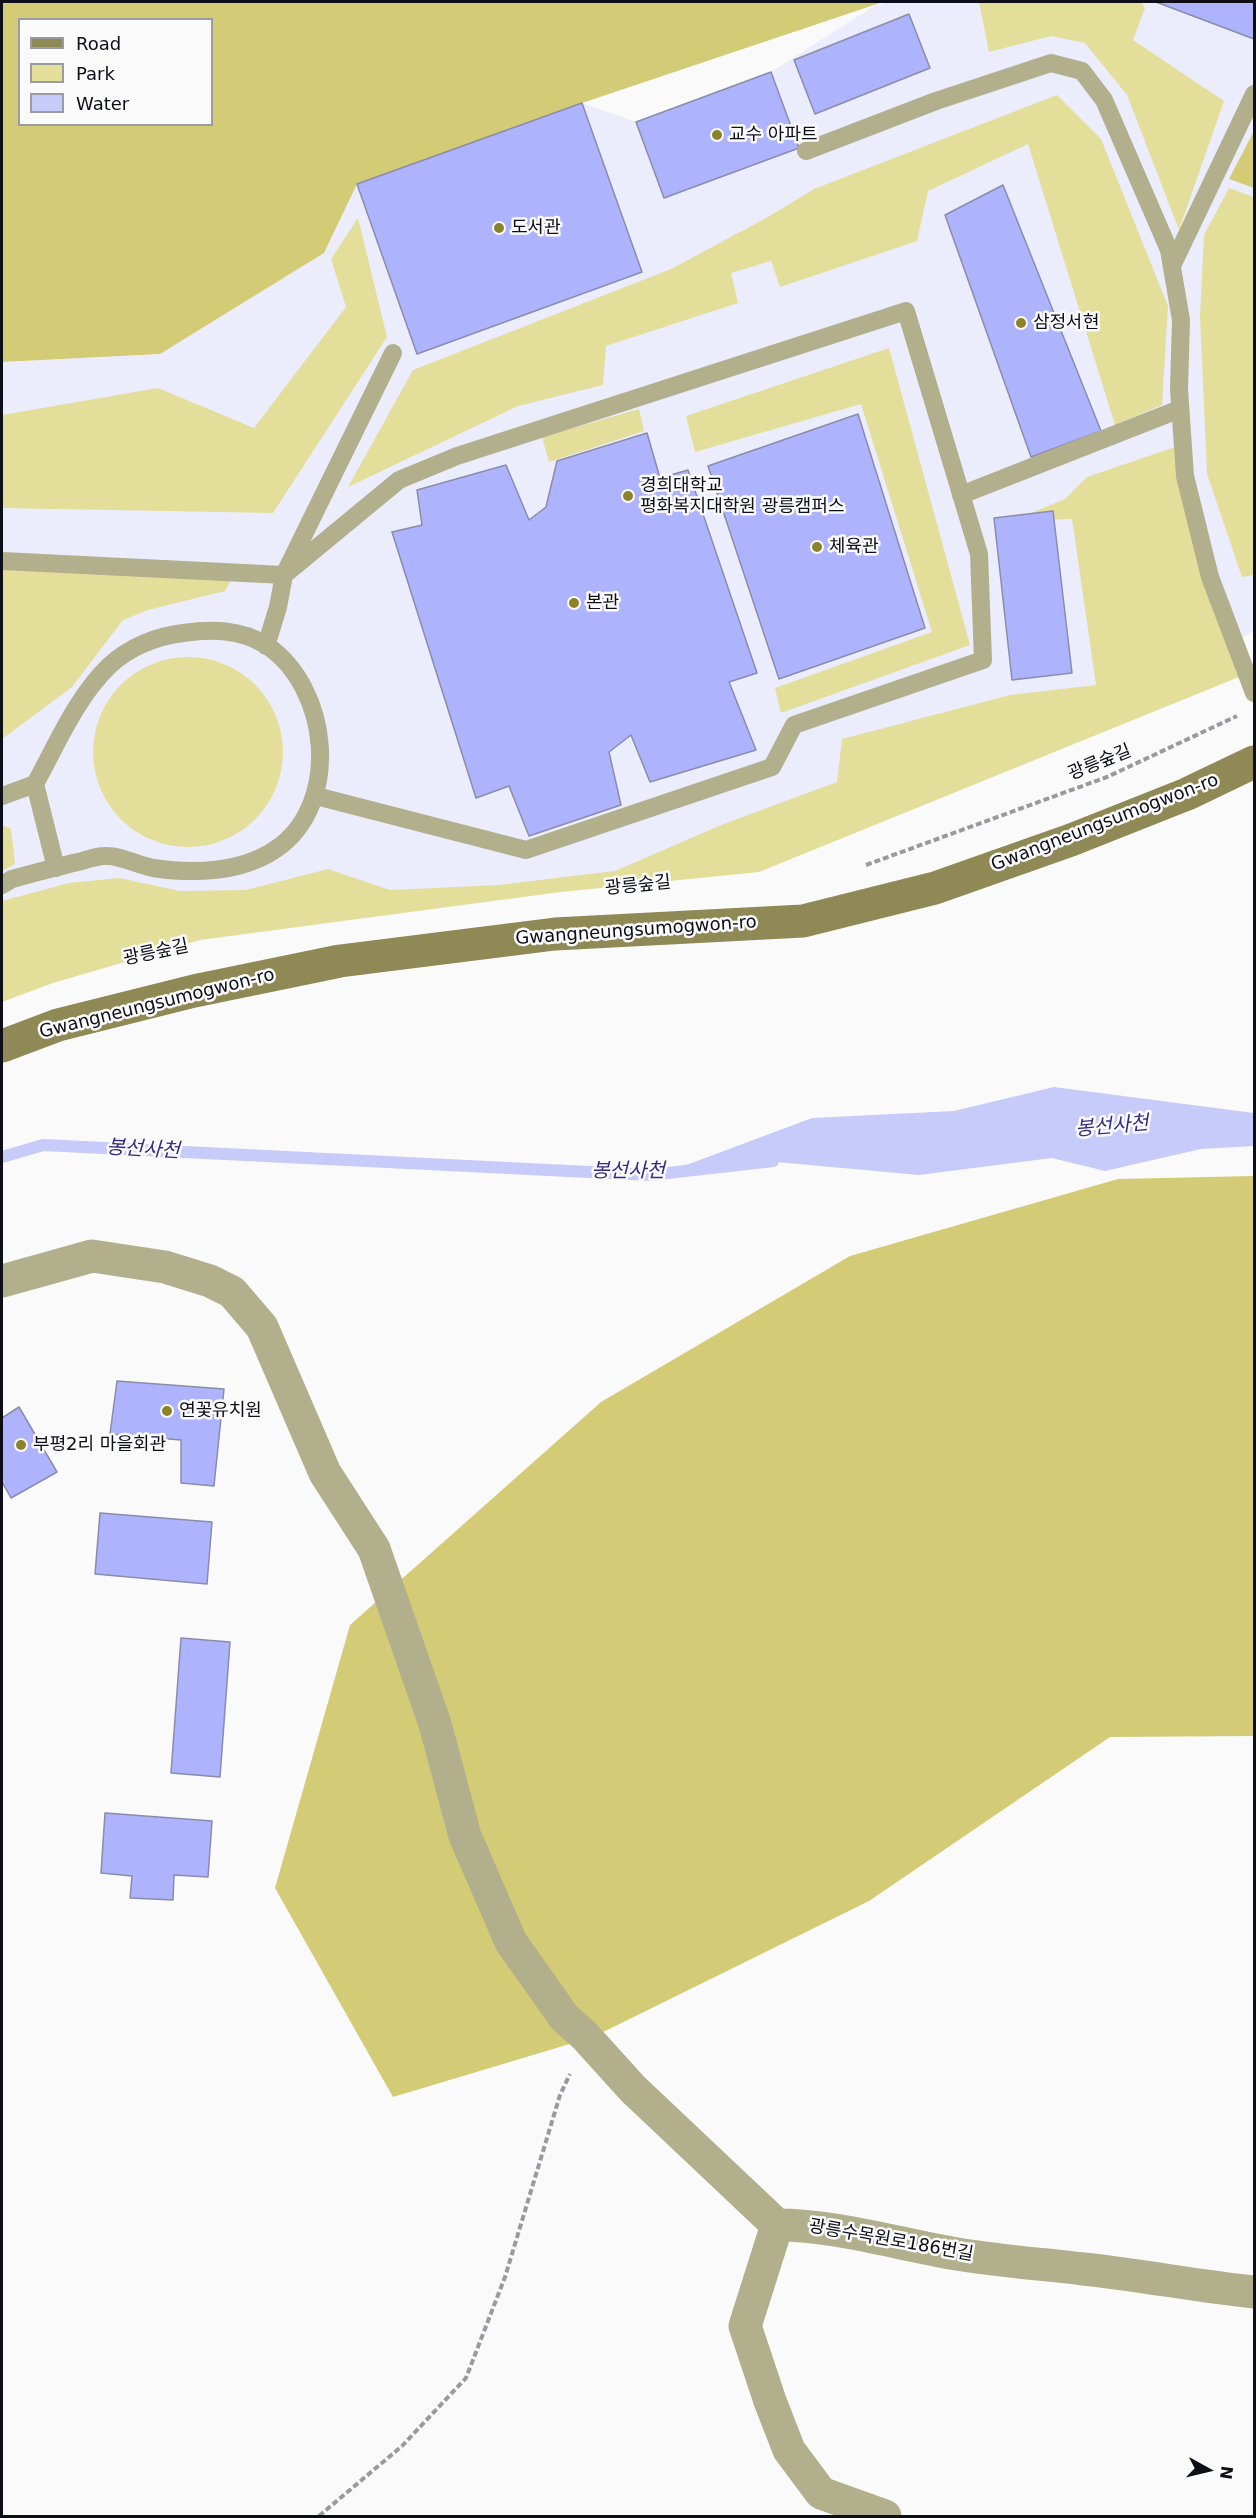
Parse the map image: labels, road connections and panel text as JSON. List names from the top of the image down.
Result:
{
  "streets": {
    "street": ["Gwangneungsumogwon-ro", "광릉수목원로186번길"],
    "path": ["광릉숲길"]
  },
  "water": ["봉선사천"],
  "places": [
    "교수 아파트",
    "도서관",
    "삼정서현",
    "경희대학교 평화복지대학원 광릉캠퍼스",
    "체육관",
    "본관",
    "연꽃유치원",
    "부평2리 마을회관"
  ],
  "legend": ["Road", "Park", "Water"],
  "north": "right"
}
